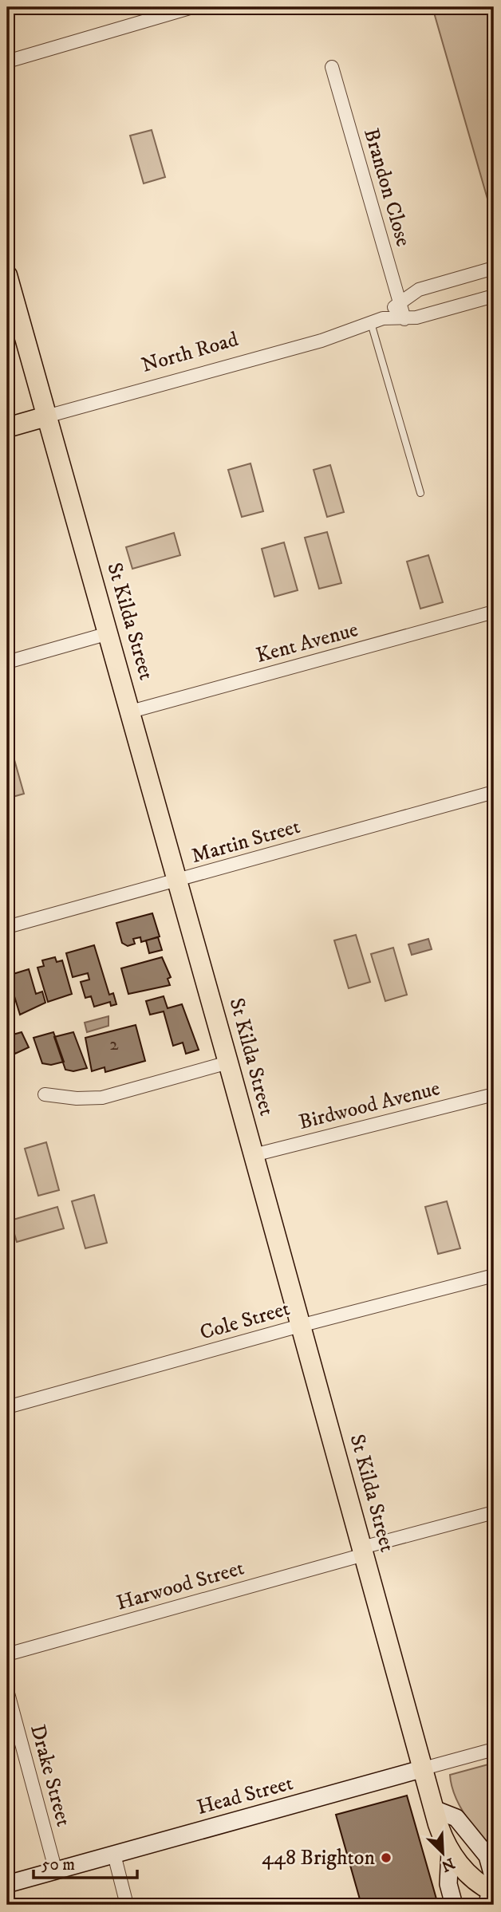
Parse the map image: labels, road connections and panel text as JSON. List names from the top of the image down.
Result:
{
  "streets": {
    "main road": ["North Road", "St Kilda Street"],
    "street": [
      "Brandon Close",
      "Kent Avenue",
      "Martin Street",
      "Birdwood Avenue",
      "Cole Street",
      "Harwood Street",
      "Drake Street",
      "Head Street"
    ]
  },
  "crossings": [
    ["Brandon Close", "North Road"],
    ["North Road", "St Kilda Street"],
    ["St Kilda Street", "Kent Avenue"],
    ["St Kilda Street", "Martin Street"],
    ["St Kilda Street", "Birdwood Avenue"],
    ["St Kilda Street", "Cole Street"],
    ["St Kilda Street", "Harwood Street"],
    ["St Kilda Street", "Head Street"],
    ["Drake Street", "Head Street"]
  ],
  "places": ["448 Brighton"],
  "house_numbers": ["2"],
  "scale_bar": "50 m",
  "north": "bottom right"
}
